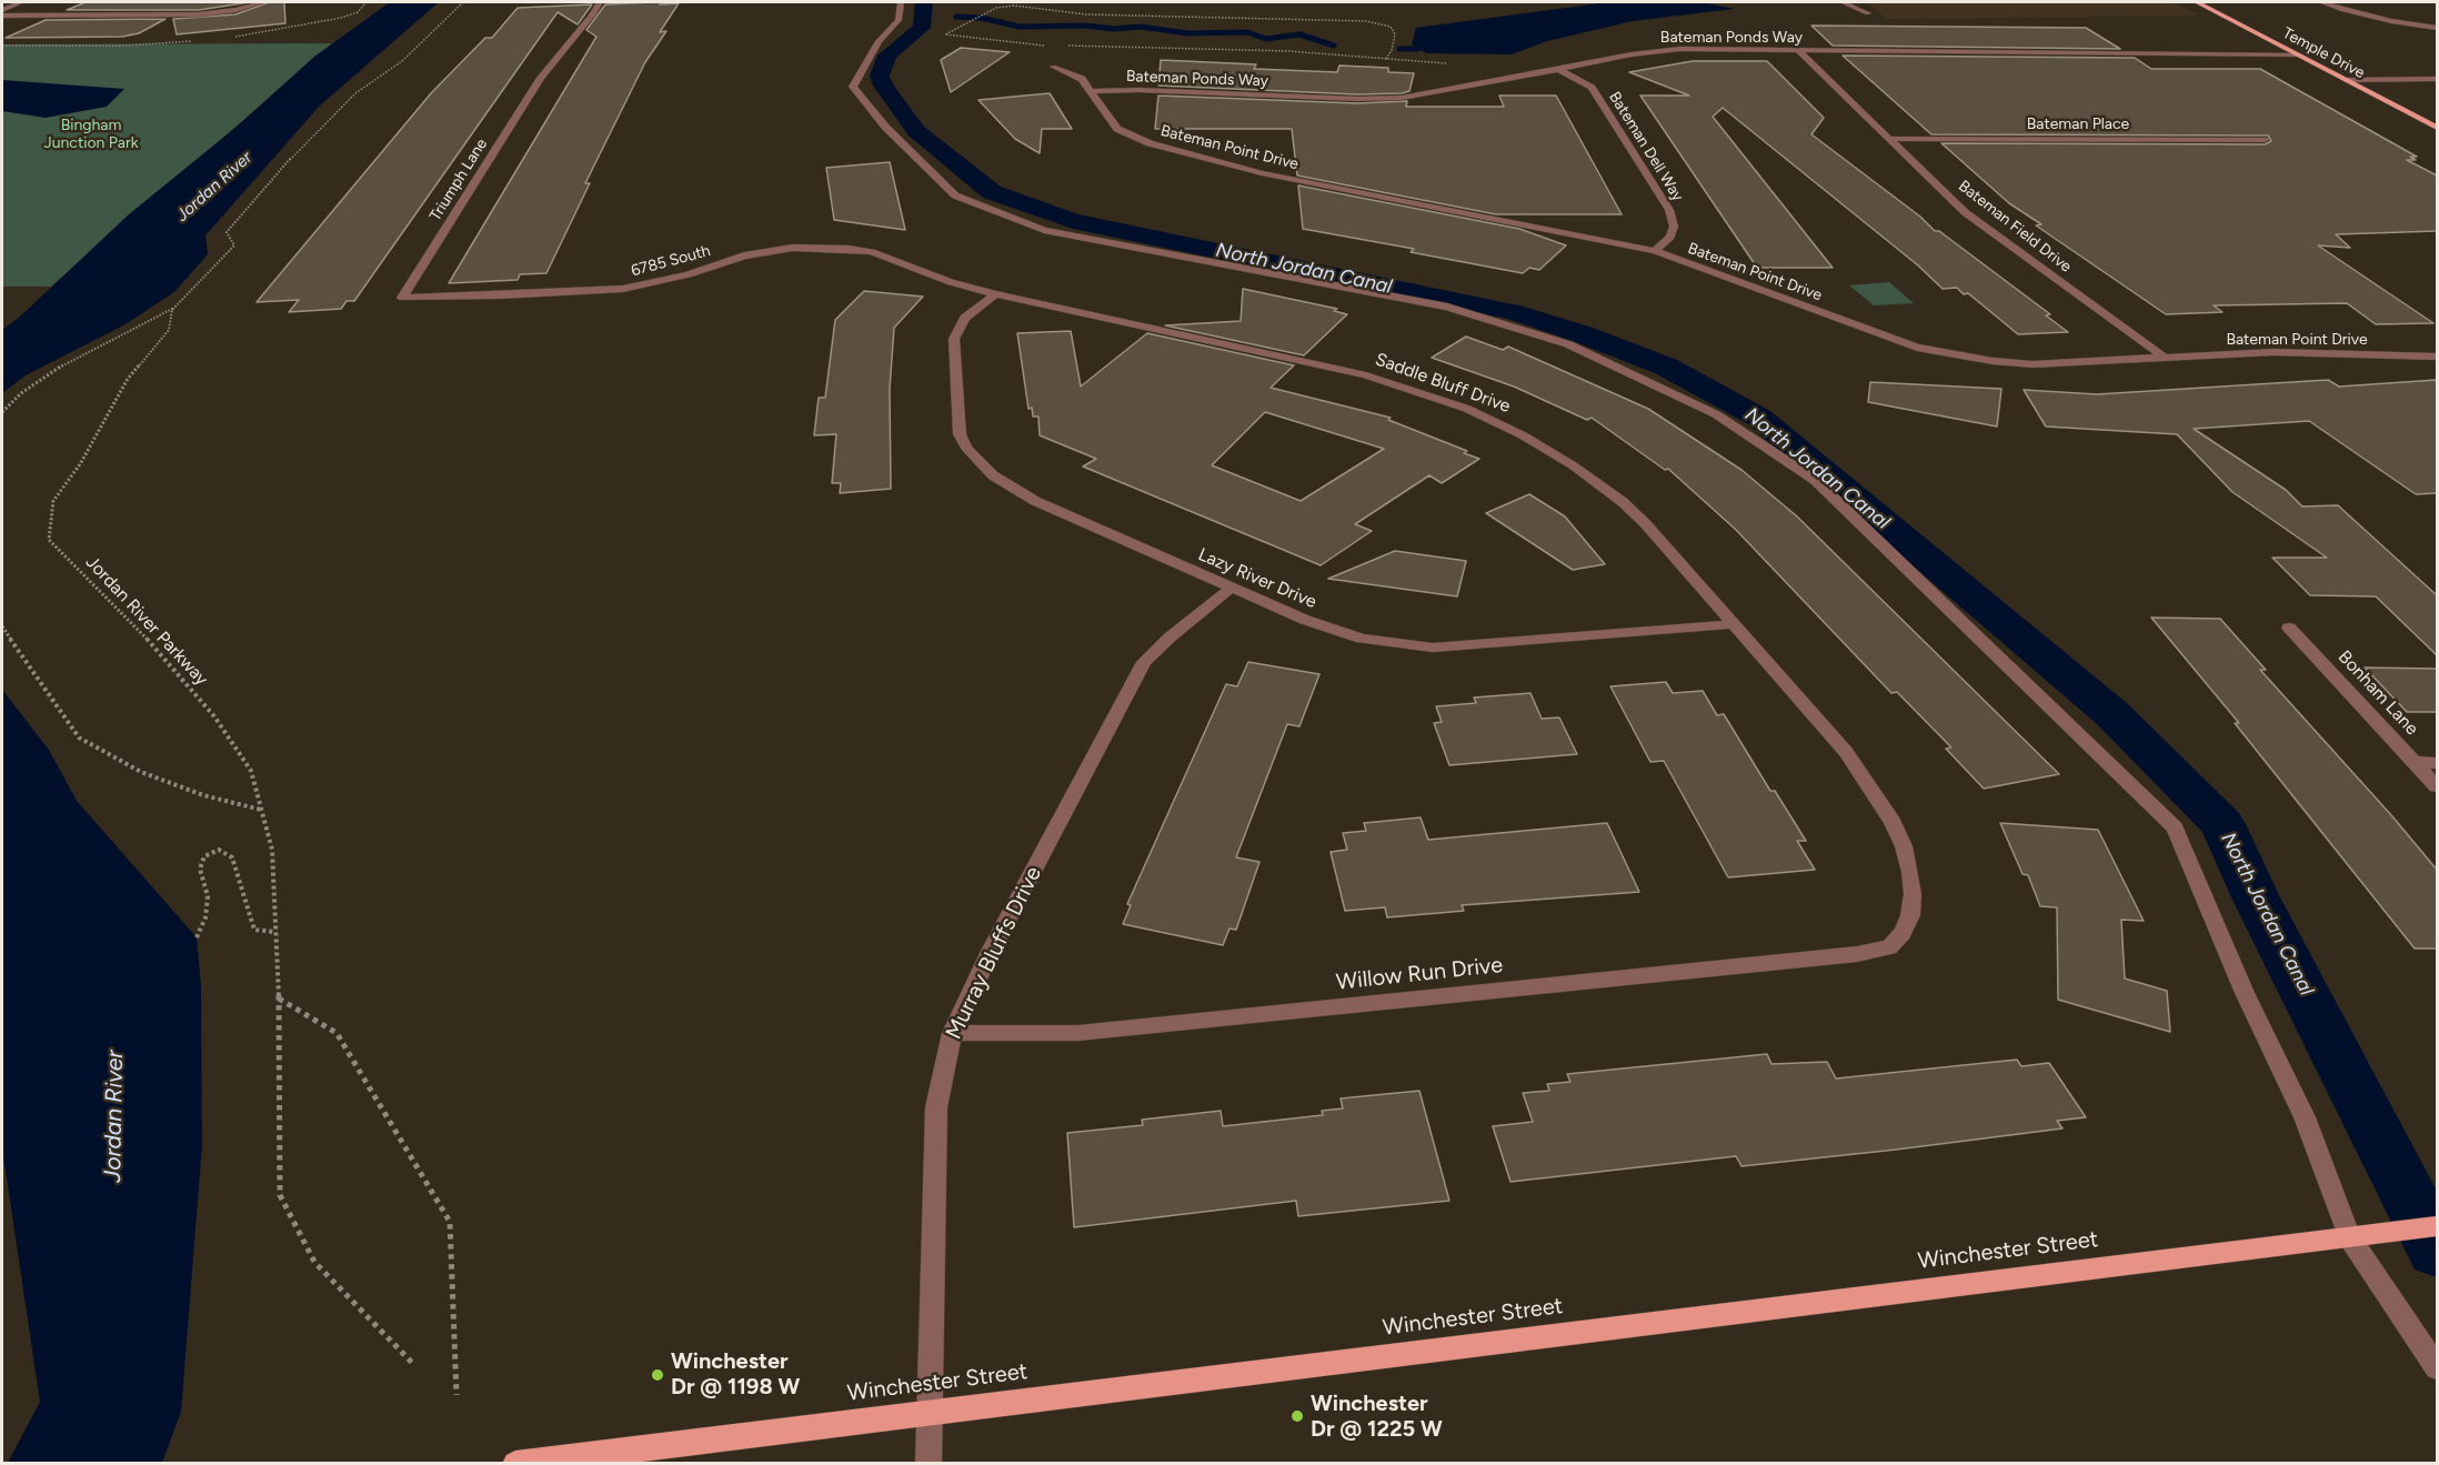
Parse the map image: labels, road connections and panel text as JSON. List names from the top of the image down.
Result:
{
  "streets": {
    "main road": ["Temple Drive", "Winchester Street"],
    "street": [
      "Bateman Ponds Way",
      "Bateman Place",
      "Bateman Dell Way",
      "Bateman Point Drive",
      "Triumph Lane",
      "Bateman Field Drive",
      "6785 South",
      "Saddle Bluff Drive",
      "Lazy River Drive",
      "Bonham Lane",
      "Murray Bluffs Drive",
      "Willow Run Drive"
    ],
    "path": ["Jordan River Parkway"]
  },
  "crossings": [
    ["Bateman Ponds Way", "Temple Drive"],
    ["Bateman Ponds Way", "Bateman Dell Way"],
    ["Bateman Ponds Way", "Bateman Point Drive"],
    ["Bateman Ponds Way", "Bateman Field Drive"],
    ["Bateman Place", "Bateman Field Drive"],
    ["Bateman Dell Way", "Bateman Point Drive"],
    ["Bateman Point Drive", "Bateman Field Drive"],
    ["Triumph Lane", "6785 South"],
    ["6785 South", "Saddle Bluff Drive"],
    ["Saddle Bluff Drive", "Lazy River Drive"],
    ["Saddle Bluff Drive", "Willow Run Drive"],
    ["Lazy River Drive", "Murray Bluffs Drive"],
    ["Murray Bluffs Drive", "Willow Run Drive"],
    ["Murray Bluffs Drive", "Winchester Street"]
  ],
  "water": ["Jordan River", "North Jordan Canal"],
  "parks": ["Bingham Junction Park"],
  "places": ["Winchester Dr @ 1198 W", "Winchester Dr @ 1225 W"]
}
